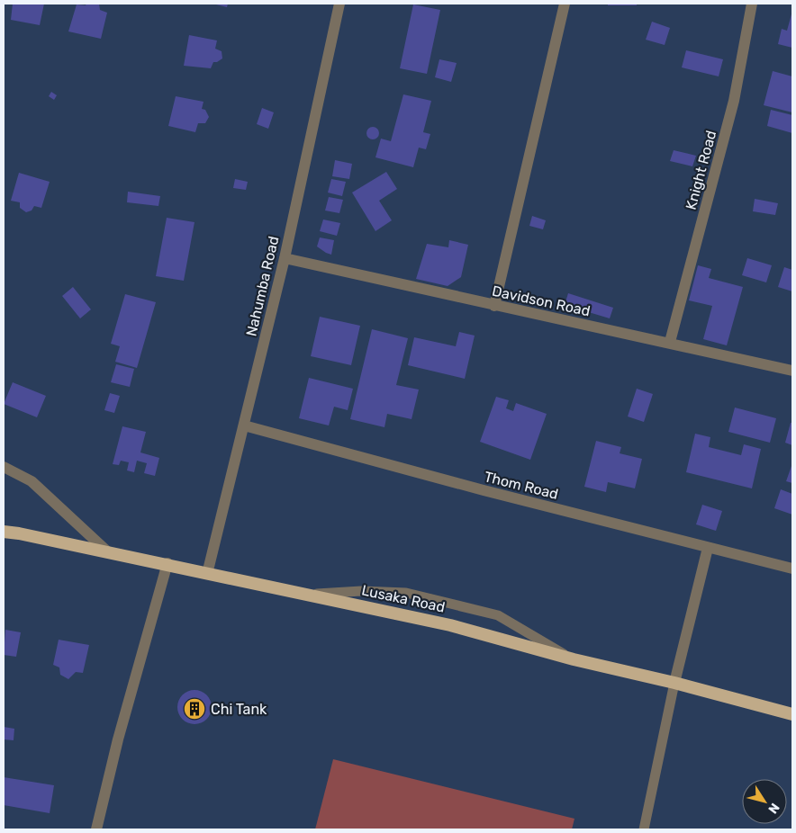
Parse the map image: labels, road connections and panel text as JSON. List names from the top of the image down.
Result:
{
  "streets": {
    "highway": ["Lusaka Road"],
    "street": [
      "Knight Road",
      "Nahumba Road",
      "Davidson Road",
      "Thom Road"
    ]
  },
  "crossings": [
    ["Knight Road", "Davidson Road"],
    ["Nahumba Road", "Davidson Road"],
    ["Nahumba Road", "Thom Road"],
    ["Nahumba Road", "Lusaka Road"]
  ],
  "places": {
    "building": ["Chi Tank"]
  },
  "north": "bottom right"
}
